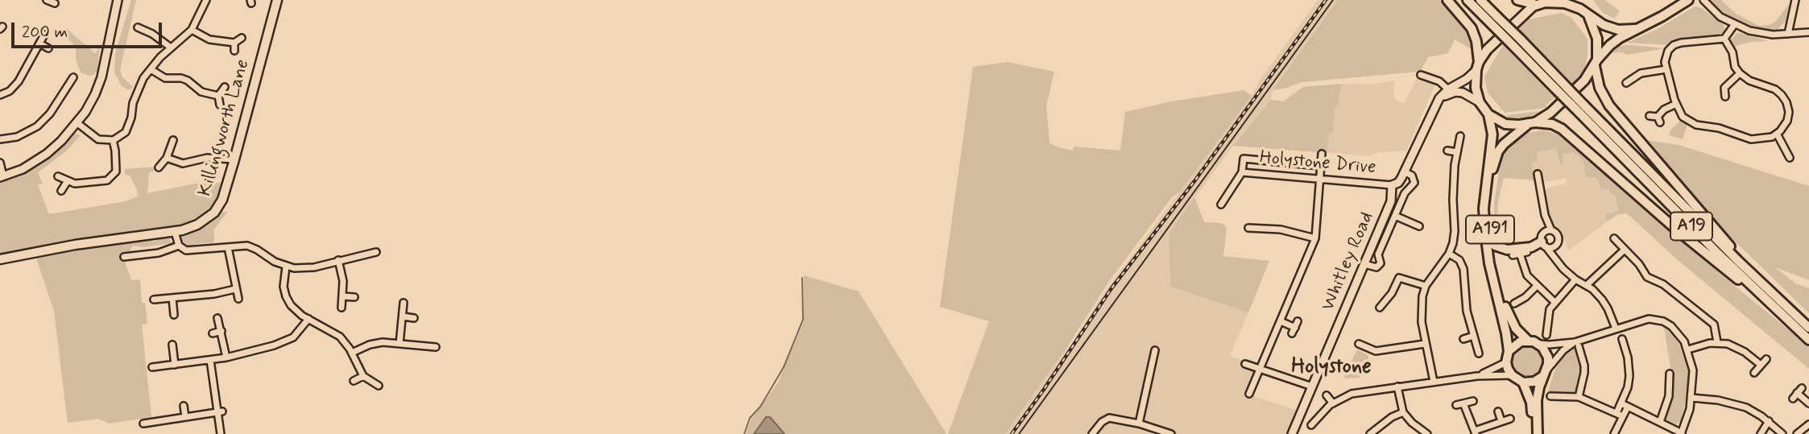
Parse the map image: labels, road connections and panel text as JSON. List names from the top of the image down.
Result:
{
  "streets": {
    "main road": ["Killingworth Lane", "A19", "A191"],
    "street": ["Holystone Drive", "Whitley Road"]
  },
  "crossings": [
    ["Holystone Drive", "Whitley Road"],
    ["A191", "Whitley Road"]
  ],
  "districts": ["Holystone"],
  "scale_bar": "200 m"
}
